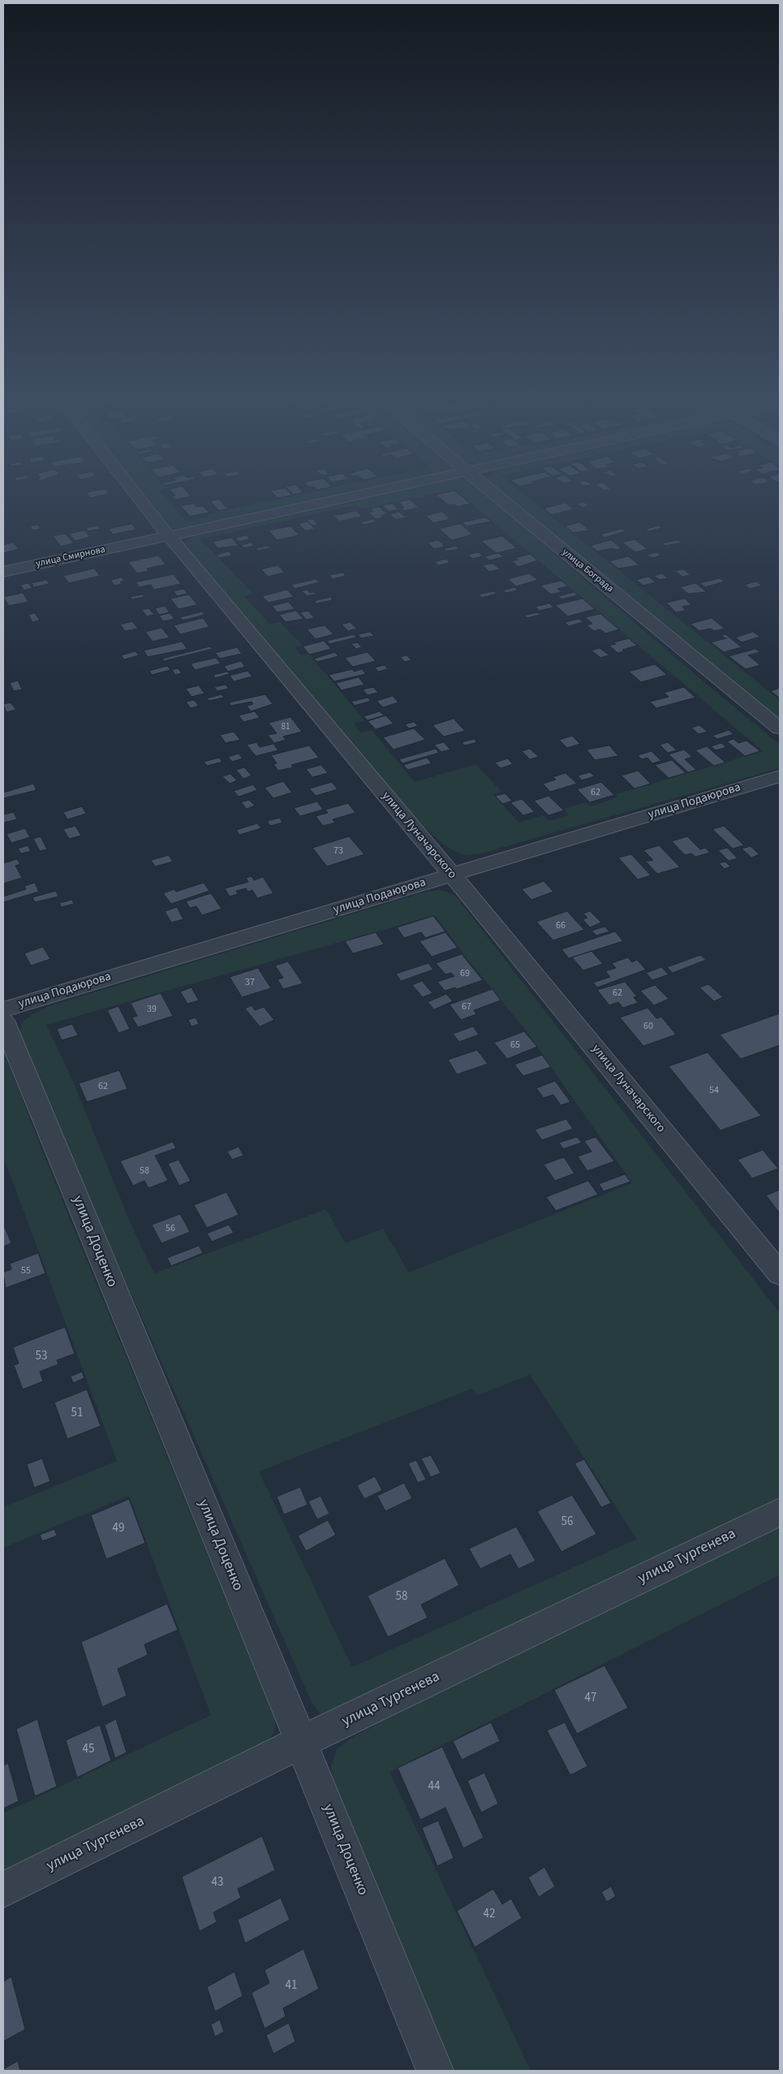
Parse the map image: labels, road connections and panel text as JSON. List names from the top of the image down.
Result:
{
  "streets": {
    "street": [
      "улица Смирнова",
      "улица Бограда",
      "улица Подаюрова",
      "улица Луначарского",
      "улица Доценко",
      "улица Тургенева"
    ]
  },
  "crossings": [
    ["улица Смирнова", "улица Луначарского"],
    ["улица Подаюрова", "улица Луначарского"],
    ["улица Доценко", "улица Тургенева"]
  ],
  "house_numbers": [
    "81",
    "62",
    "73",
    "66",
    "69",
    "37",
    "62",
    "67",
    "39",
    "60",
    "65",
    "62",
    "54",
    "58",
    "56",
    "55",
    "53",
    "51",
    "56",
    "49",
    "58",
    "47",
    "45",
    "44",
    "43",
    "42",
    "41"
  ]
}
